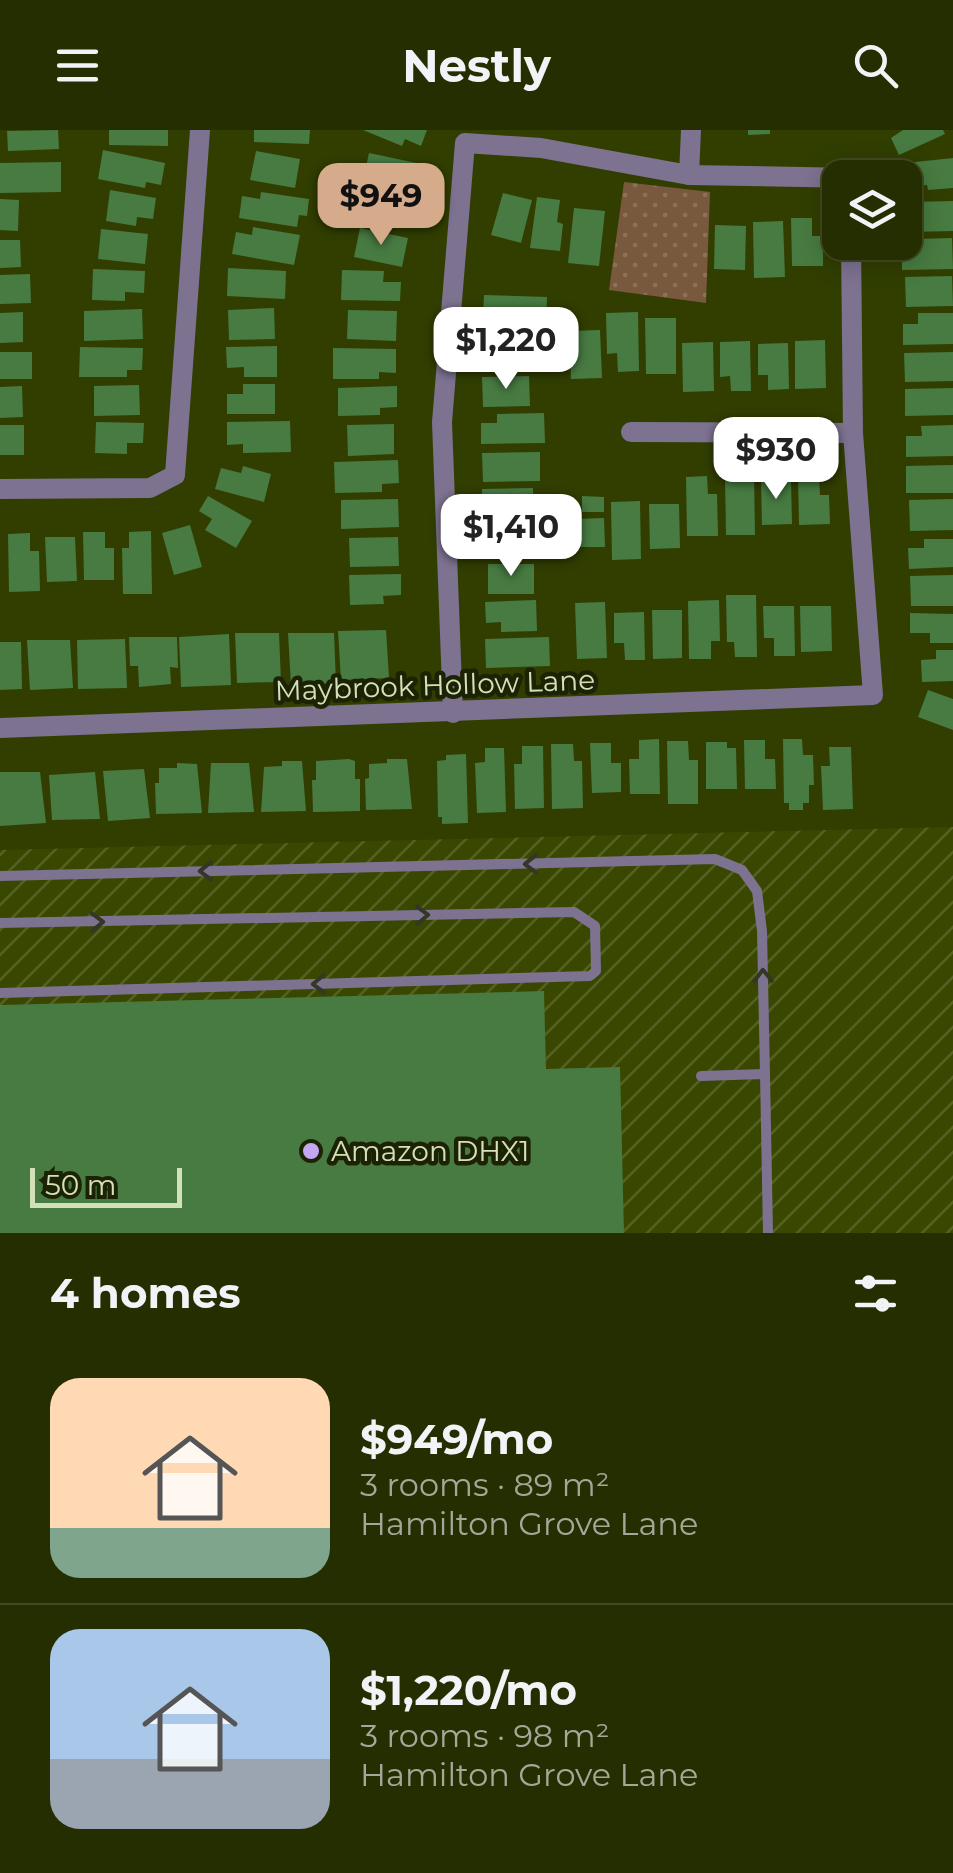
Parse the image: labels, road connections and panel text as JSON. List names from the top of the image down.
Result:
{
  "streets": {
    "street": ["Maybrook Hollow Lane"]
  },
  "places": ["Amazon DHX1"],
  "scale_bar": "50 m",
  "page": {
    "header": "Nestly",
    "price": [
      "$949",
      "$1,220",
      "$930",
      "$1,410"
    ],
    "scale": "50 m",
    "heading": "4 homes",
    "list": [
      {
        "name": "$949/mo",
        "note": "3 rooms · 89 m² · Hamilton Grove Lane"
      },
      {
        "name": "$1,220/mo",
        "note": "3 rooms · 98 m² · Hamilton Grove Lane"
      }
    ]
  }
}
